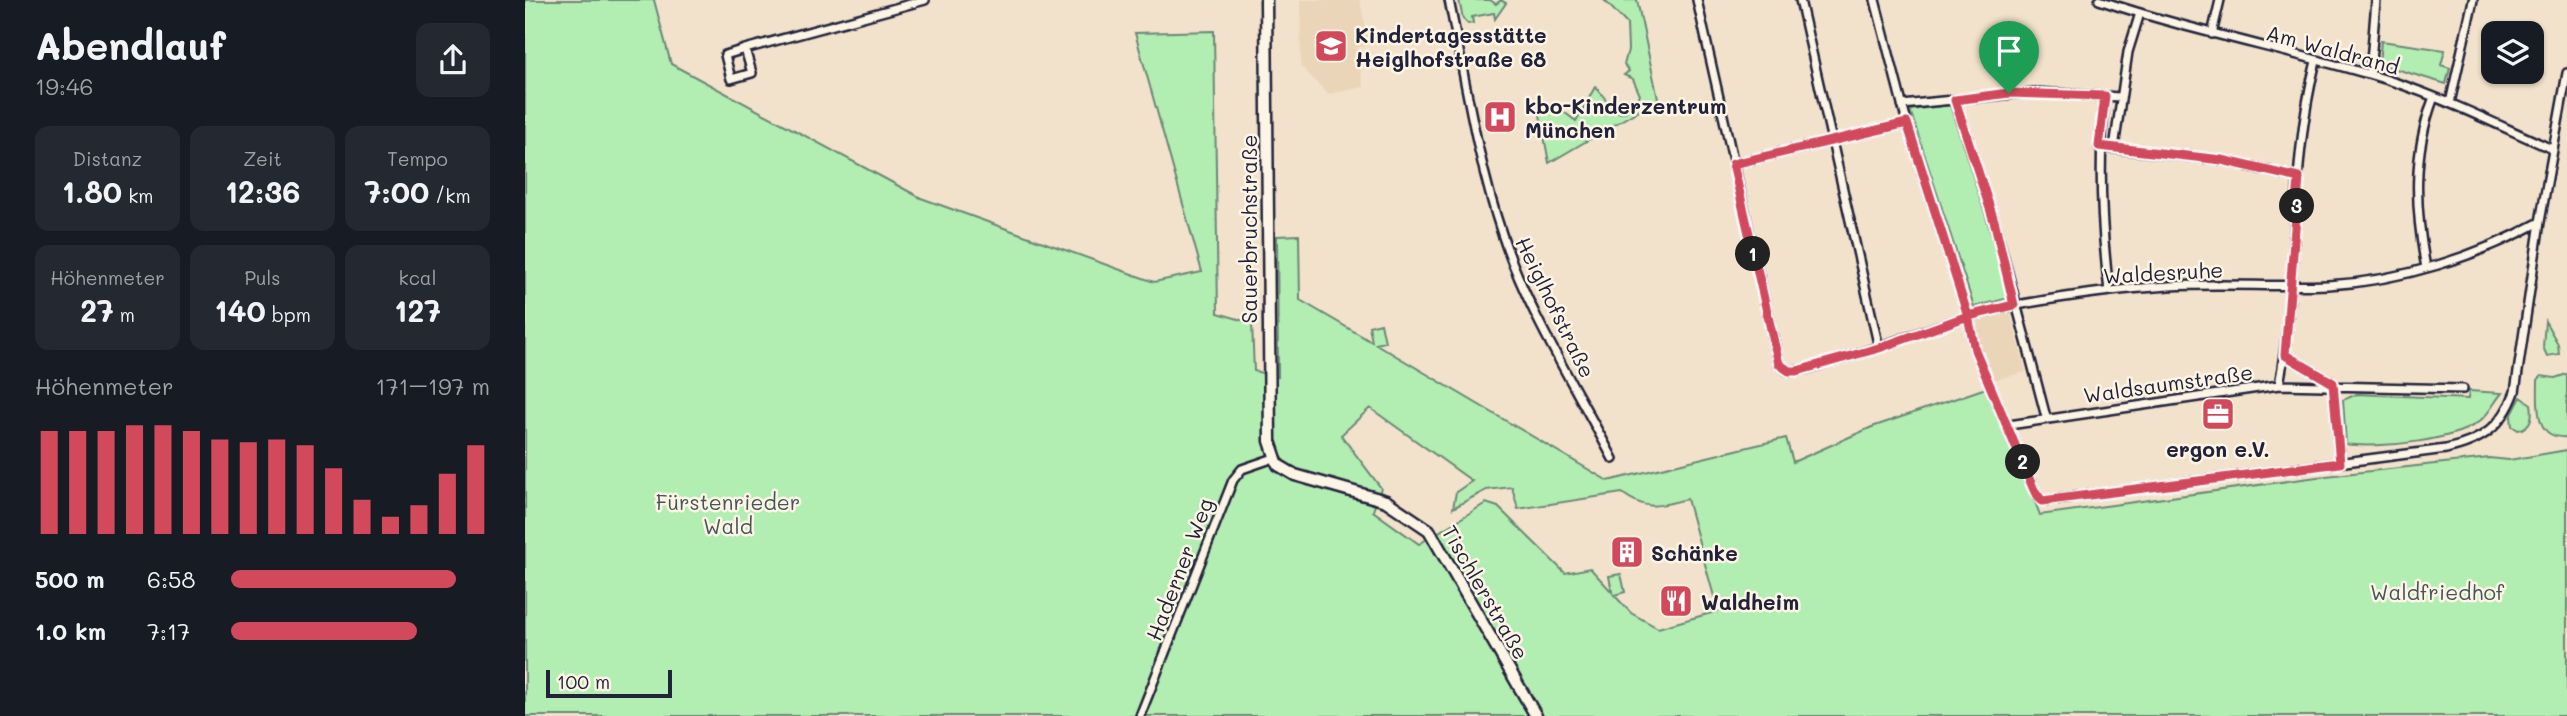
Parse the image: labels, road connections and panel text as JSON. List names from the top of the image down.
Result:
{
  "streets": {
    "street": [
      "Am Waldrand",
      "Sauerbruchstraße",
      "Waldesruhe",
      "Heiglhofstraße",
      "Waldsaumstraße",
      "Haderner Weg",
      "Tischlerstraße"
    ]
  },
  "crossings": [
    ["Sauerbruchstraße", "Haderner Weg"],
    ["Sauerbruchstraße", "Tischlerstraße"],
    ["Haderner Weg", "Tischlerstraße"]
  ],
  "parks": ["Fürstenrieder Wald", "Waldfriedhof"],
  "places": {
    "school or university": ["Kindertagesstätte Heiglhofstraße 68"],
    "hospital": ["kbo-Kinderzentrum München"],
    "office": ["ergon e.V."],
    "building": ["Schänke"],
    "restaurant": ["Waldheim"]
  },
  "scale_bar": "100 m",
  "page": {
    "heading": ["Abendlauf", "19:46"],
    "stats": [
      ["Distanz", "1.80 km"],
      ["Zeit", "12:36"],
      ["Tempo", "7:00 /km"],
      ["Höhenmeter", "27 m"],
      ["Puls", "140 bpm"],
      ["kcal", "127"]
    ],
    "pins": ["3", "1", "2"],
    "chart": ["Höhenmeter", "171–197 m"],
    "list": [
      {
        "name": "500 m",
        "note": "6:58"
      },
      {
        "name": "1.0 km",
        "note": "7:17"
      }
    ],
    "scale": "100 m"
  }
}
